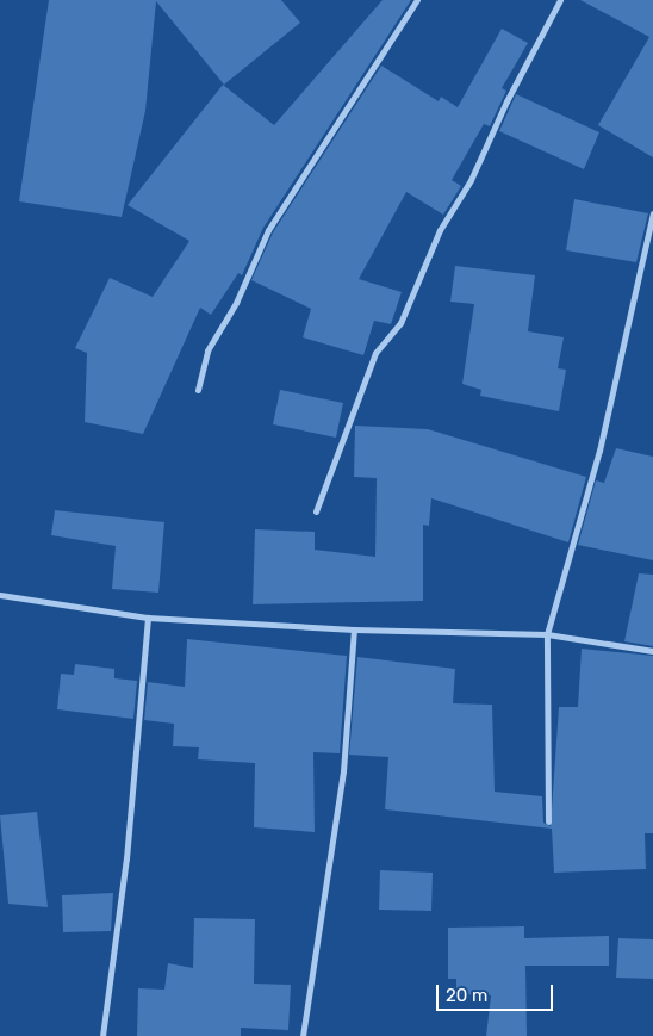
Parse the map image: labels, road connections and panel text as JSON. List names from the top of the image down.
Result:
{
  "scale_bar": "20 m"
}
